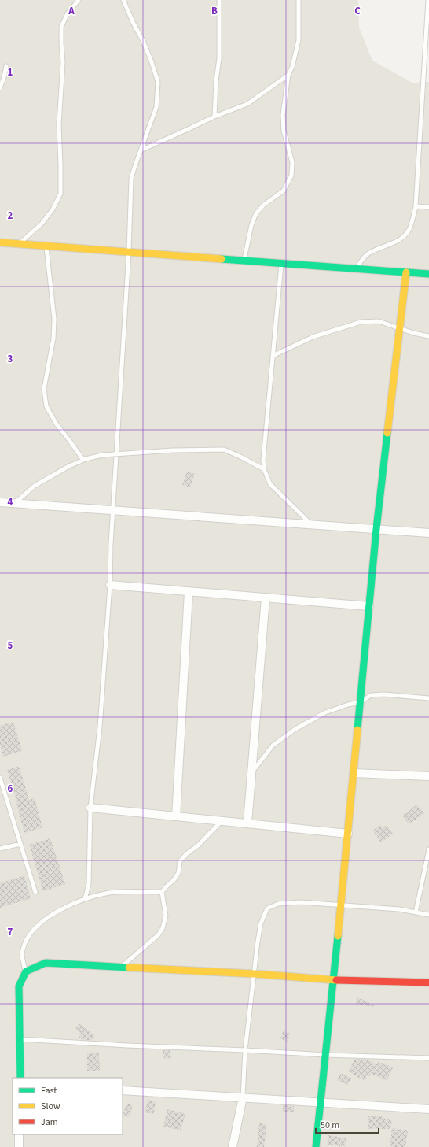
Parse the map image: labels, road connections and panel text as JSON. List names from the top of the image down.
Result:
{
  "legend": ["Fast", "Slow", "Jam"],
  "scale_bar": "50 m",
  "grid": {
    "columns": ["A", "B", "C"],
    "rows": [
      "1",
      "2",
      "3",
      "4",
      "5",
      "6",
      "7"
    ]
  }
}
